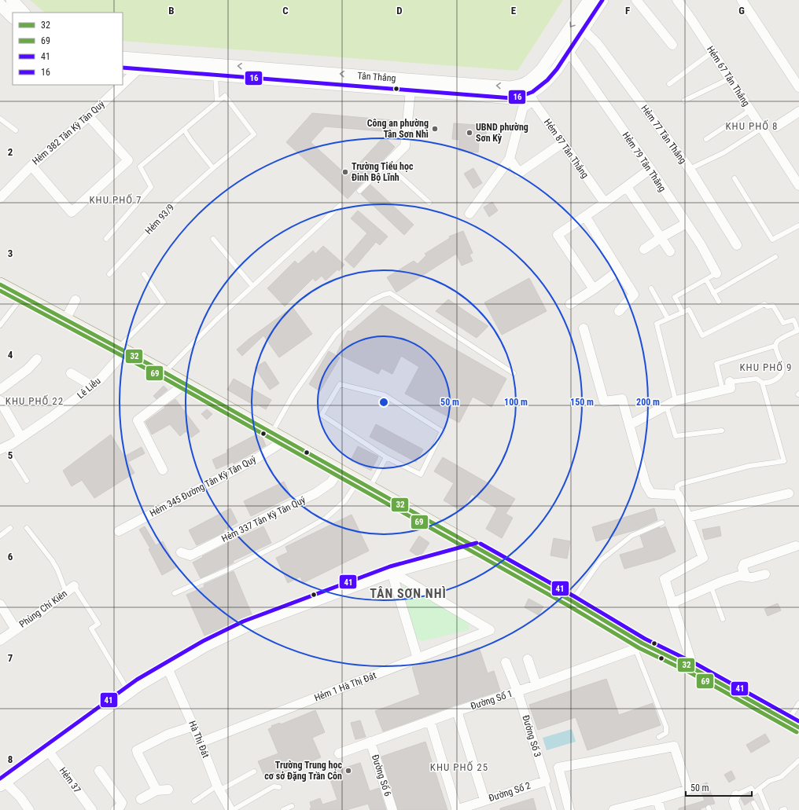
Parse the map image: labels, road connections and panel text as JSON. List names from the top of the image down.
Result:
{
  "streets": {
    "street": [
      "Hẻm 67 Tân Thắng",
      "Tân Thắng",
      "Hẻm 382 Tân Kỳ Tân Quý",
      "Hẻm 77 Tân Thắng",
      "Hẻm 87 Tân Thắng",
      "Hẻm 79 Tân Thắng",
      "Lê Liễu",
      "Hẻm 345 Đường Tân Kỳ Tân Quý",
      "Hẻm 337 Tân Kỳ Tân Quý",
      "Phùng Chí Kiên",
      "Hẻm 1 Hà Thị Đát",
      "Đường Số 1",
      "Đường Số 3",
      "Hà Thị Đát",
      "Đường Số 6",
      "Hẻm 37",
      "Đường Số 2"
    ],
    "lane": ["Hẻm 93/9"]
  },
  "crossings": [
    ["Tân Thắng", "Hẻm 382 Tân Kỳ Tân Quý"],
    ["Tân Thắng", "Hẻm 77 Tân Thắng"],
    ["Tân Thắng", "Hẻm 87 Tân Thắng"],
    ["Tân Thắng", "Hẻm 79 Tân Thắng"],
    ["Hẻm 1 Hà Thị Đát", "Hà Thị Đát"],
    ["Đường Số 1", "Đường Số 3"],
    ["Đường Số 1", "Đường Số 6"],
    ["Đường Số 3", "Đường Số 2"]
  ],
  "districts": [
    "KHU PHỐ 8",
    "KHU PHỐ 7",
    "KHU PHỐ 9",
    "KHU PHỐ 22",
    "TÂN SƠN NHÌ",
    "KHU PHỐ 25"
  ],
  "places": [
    "Công an phường Tân Sơn Nhì",
    "UBND phường Sơn Kỳ",
    "Trường Tiểu học Đinh Bộ Lĩnh",
    "Trường Trung học cơ sở Đặng Trần Côn"
  ],
  "lines": [
    "transit line 16",
    "transit line 32",
    "transit line 69",
    "transit line 41"
  ],
  "legend": [
    "32",
    "69",
    "41",
    "16"
  ],
  "scale_bar": "50 m",
  "grid": {
    "columns": [
      "B",
      "C",
      "D",
      "E",
      "F",
      "G"
    ],
    "rows": [
      "2",
      "3",
      "4",
      "5",
      "6",
      "7",
      "8"
    ]
  },
  "rings": [
    "50 m",
    "100 m",
    "150 m",
    "200 m"
  ]
}
